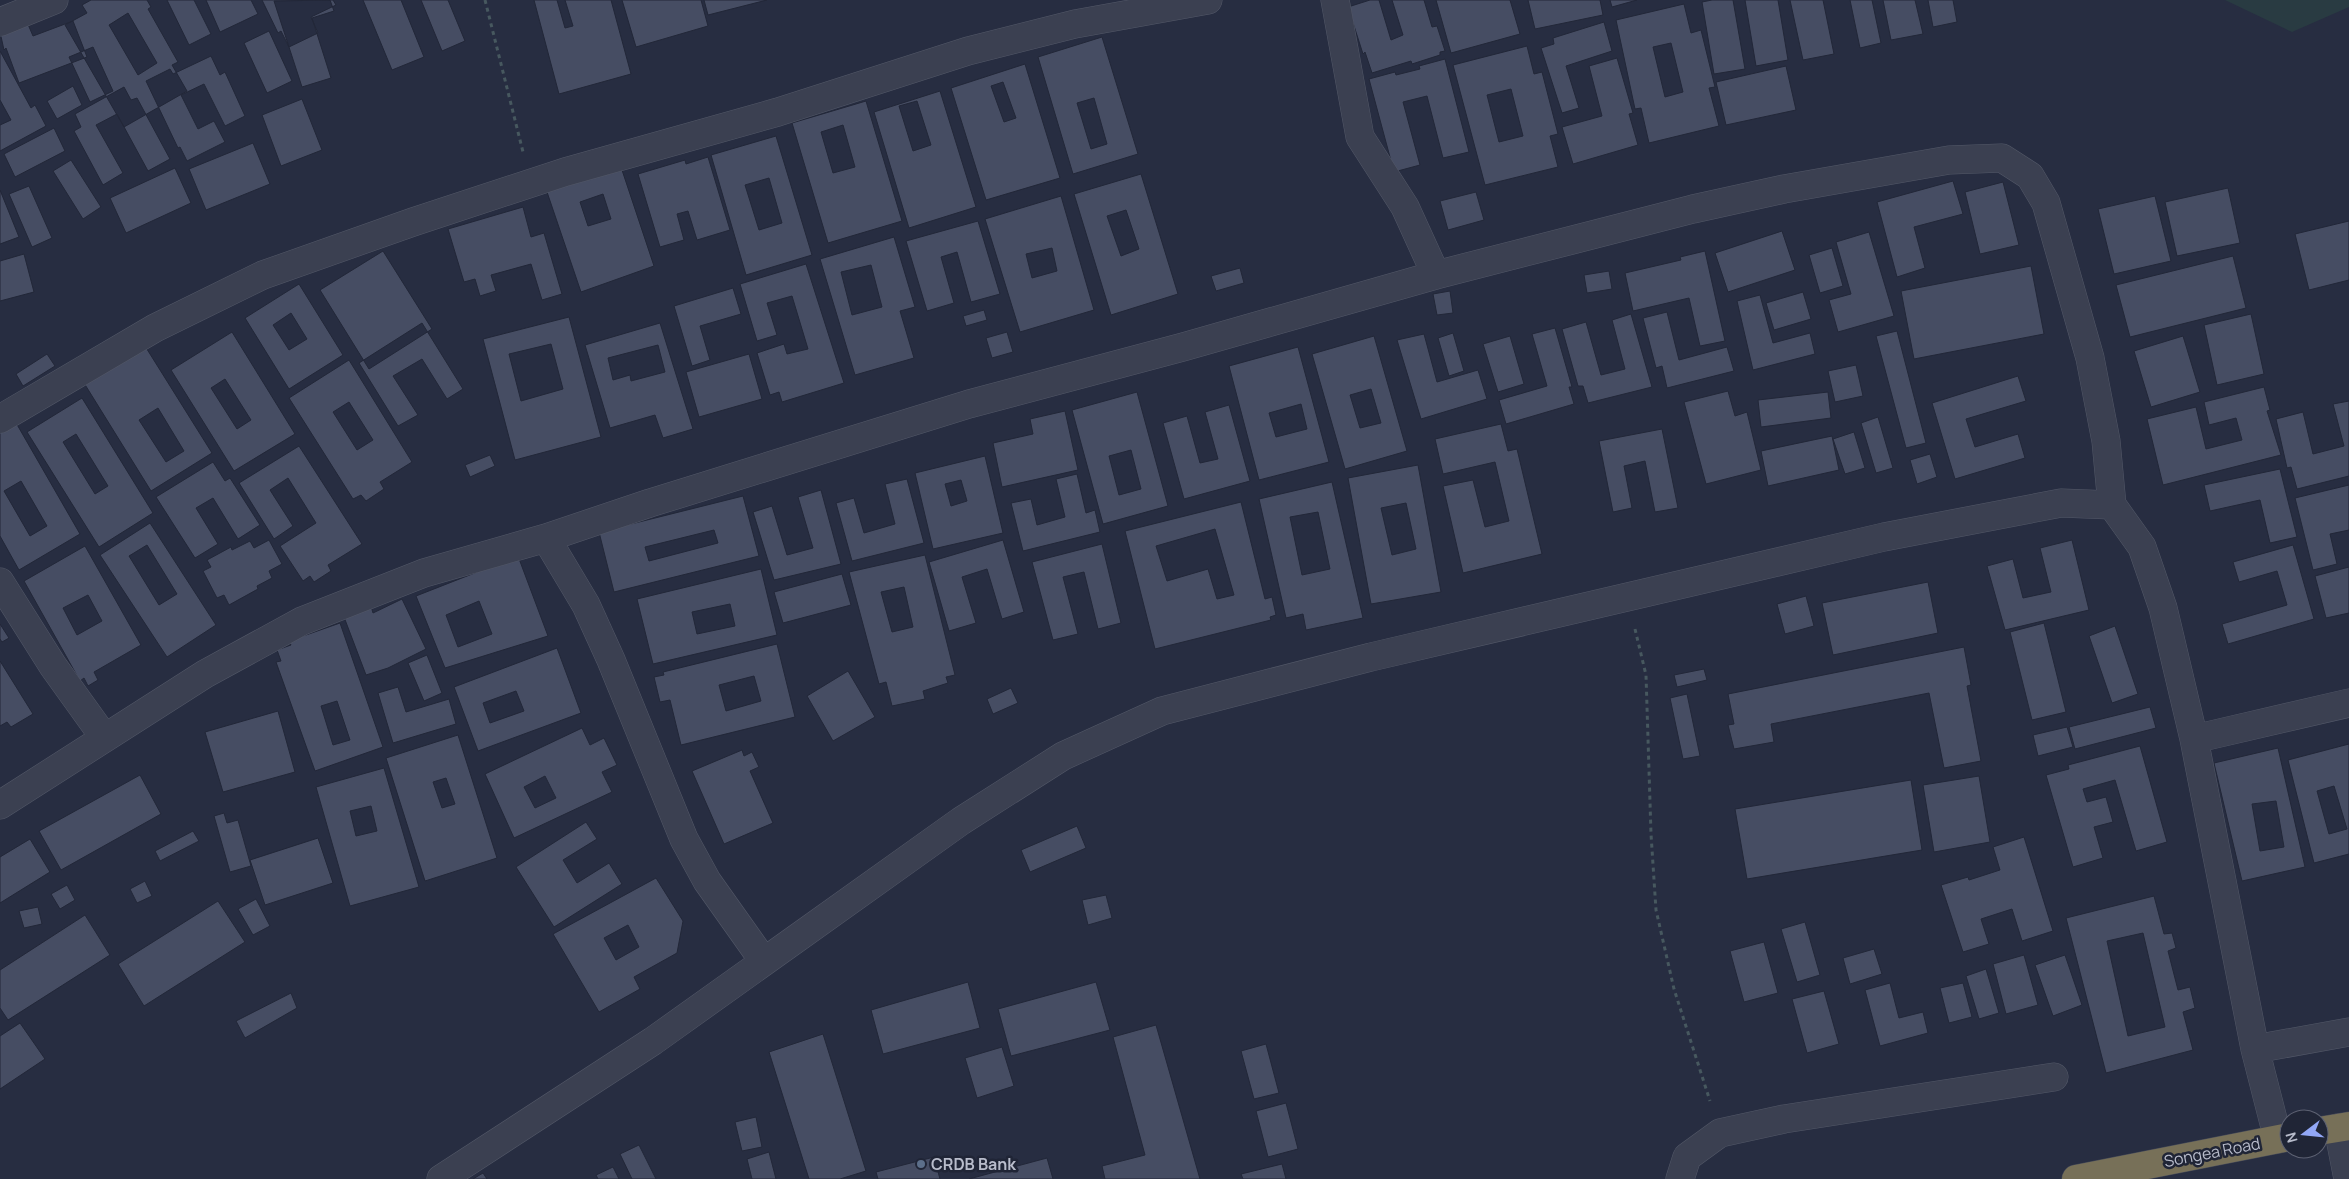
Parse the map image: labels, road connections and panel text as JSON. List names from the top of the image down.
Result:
{
  "streets": {
    "highway": ["Songea Road"]
  },
  "places": ["CRDB Bank"],
  "north": "left"
}
